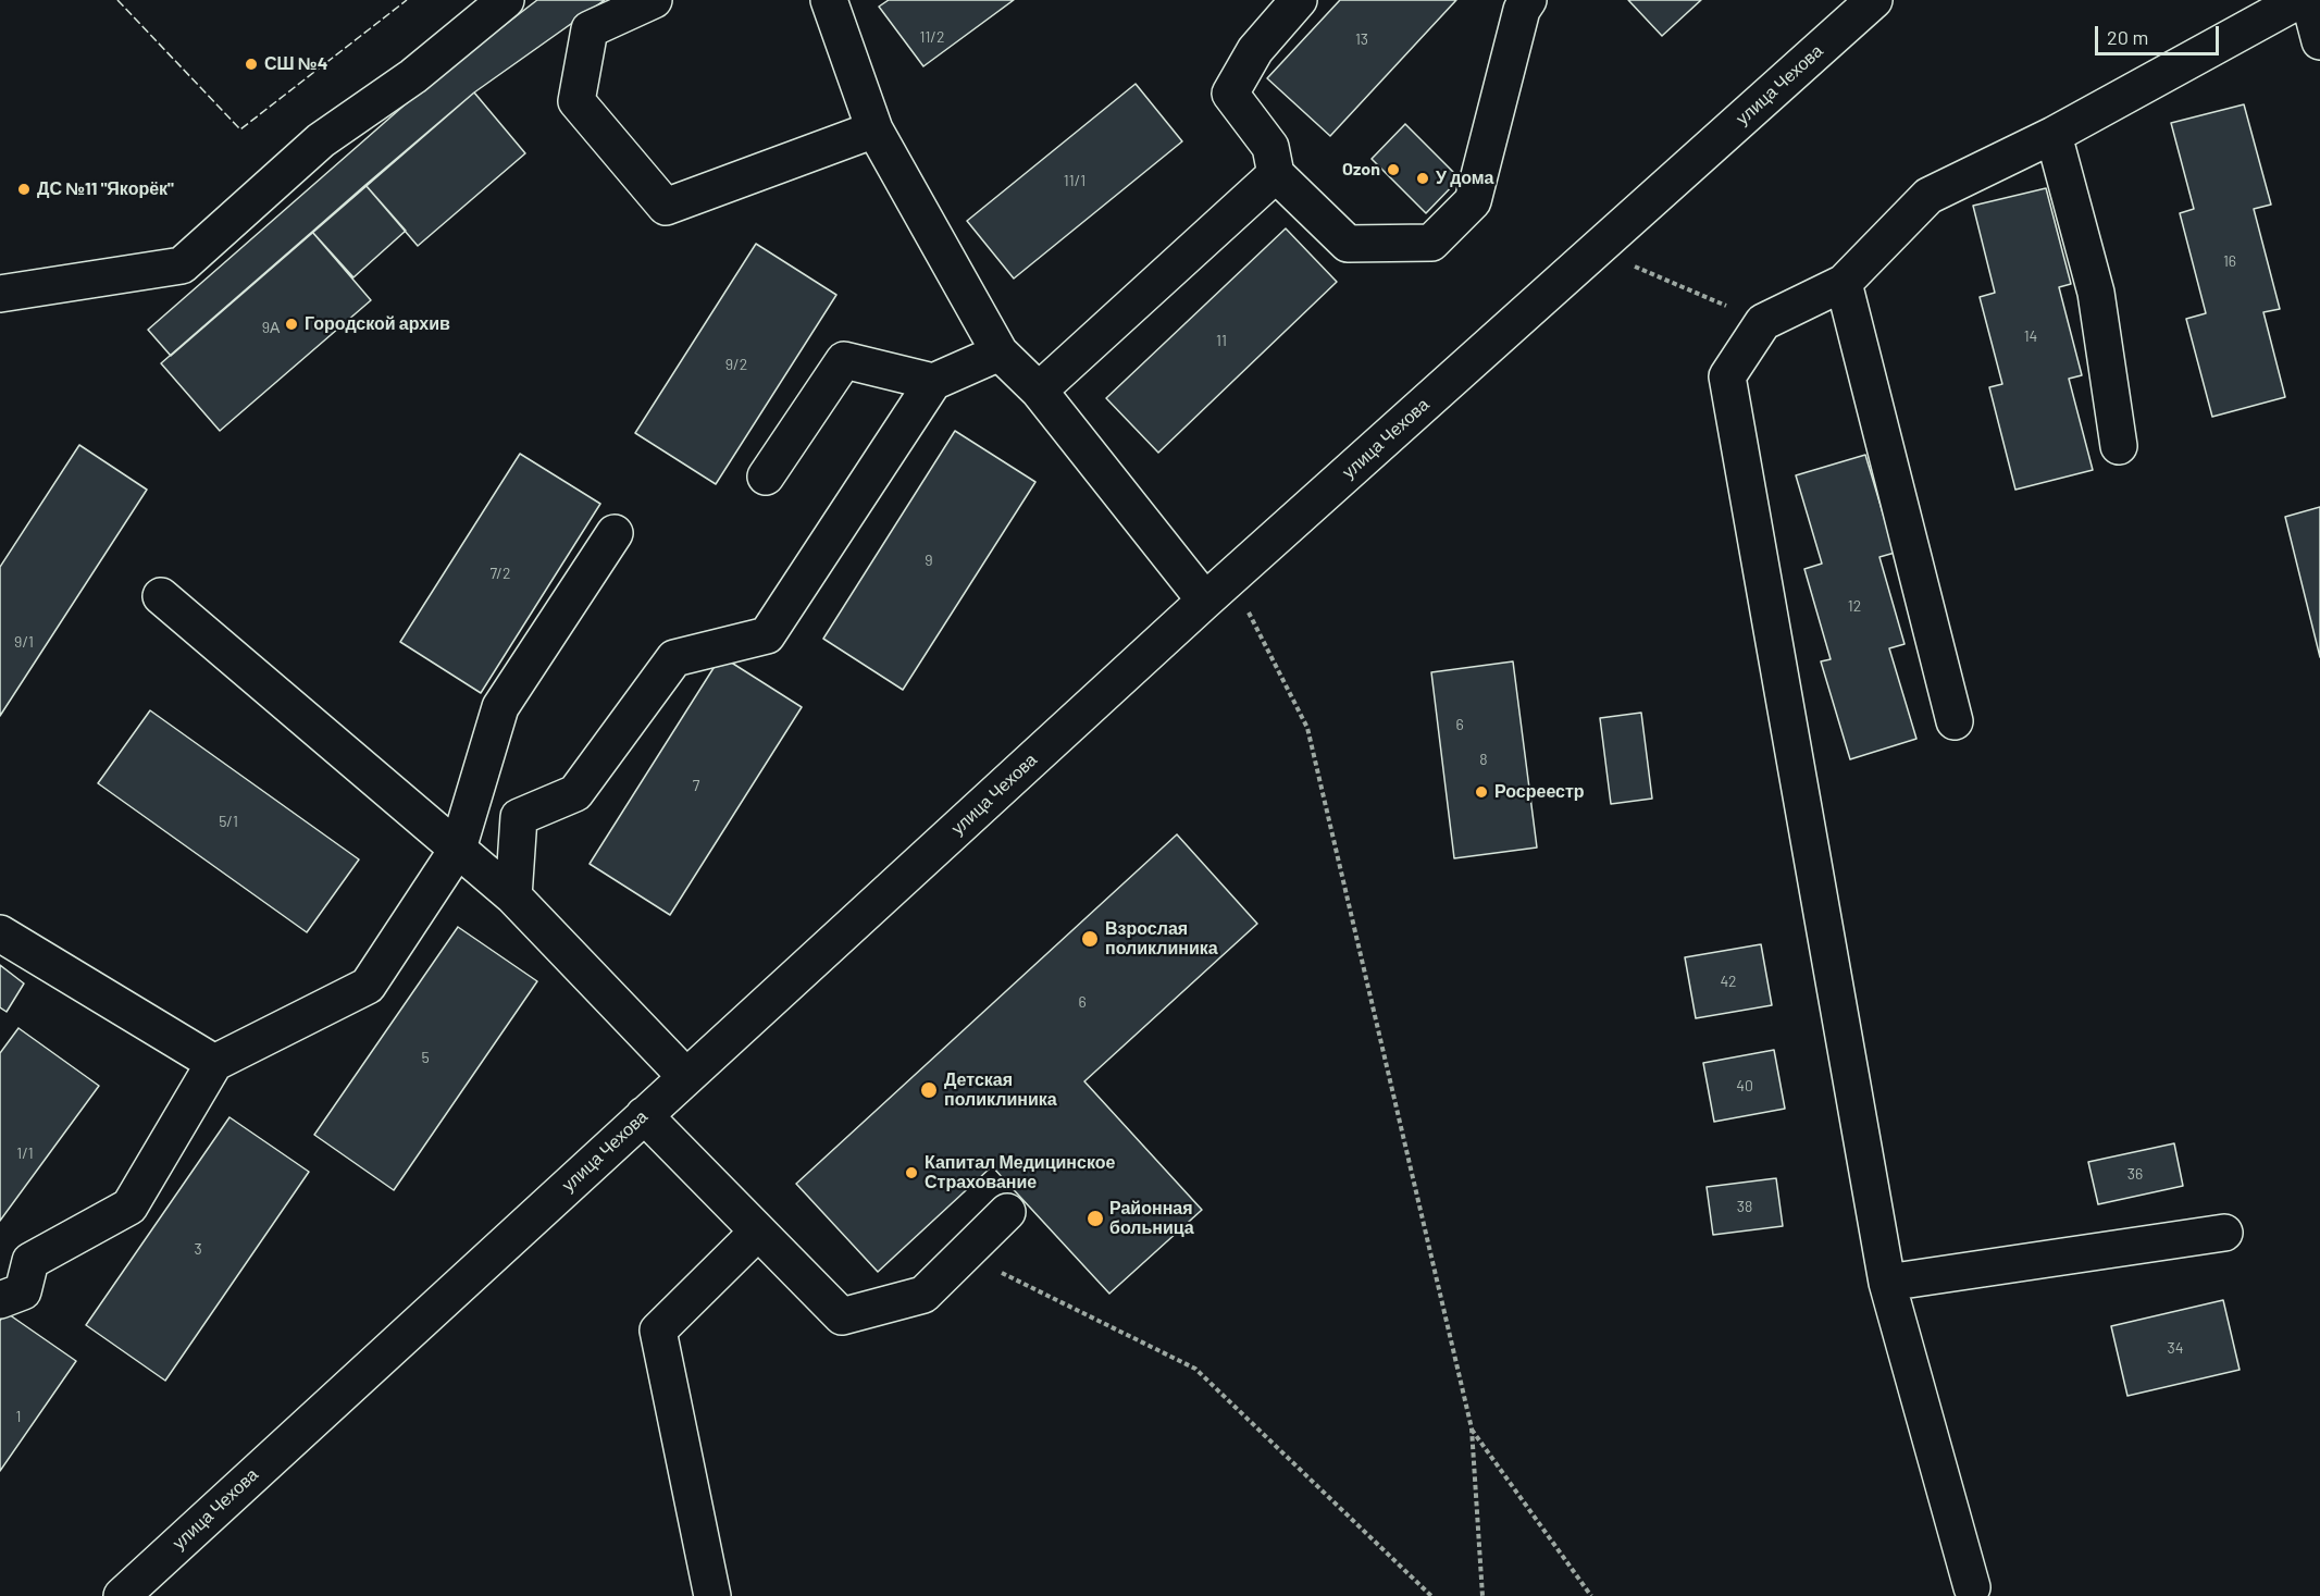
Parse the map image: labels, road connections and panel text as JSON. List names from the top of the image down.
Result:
{
  "streets": {
    "street": ["улица Чехова"]
  },
  "places": [
    "СШ №4",
    "Ozon",
    "У дома",
    "ДС №11 \"Якорёк\"",
    "Городской архив",
    "Росреестр",
    "Взрослая поликлиника",
    "Детская поликлиника",
    "Капитал Медицинское Страхование",
    "Районная больница"
  ],
  "house_numbers": [
    "11/2",
    "13",
    "11/1",
    "16",
    "9А",
    "14",
    "11",
    "9/2",
    "9",
    "7/2",
    "12",
    "9/1",
    "6",
    "8",
    "7",
    "5/1",
    "42",
    "6",
    "5",
    "40",
    "1/1",
    "36",
    "38",
    "3",
    "34",
    "1"
  ],
  "scale_bar": "20 m"
}
